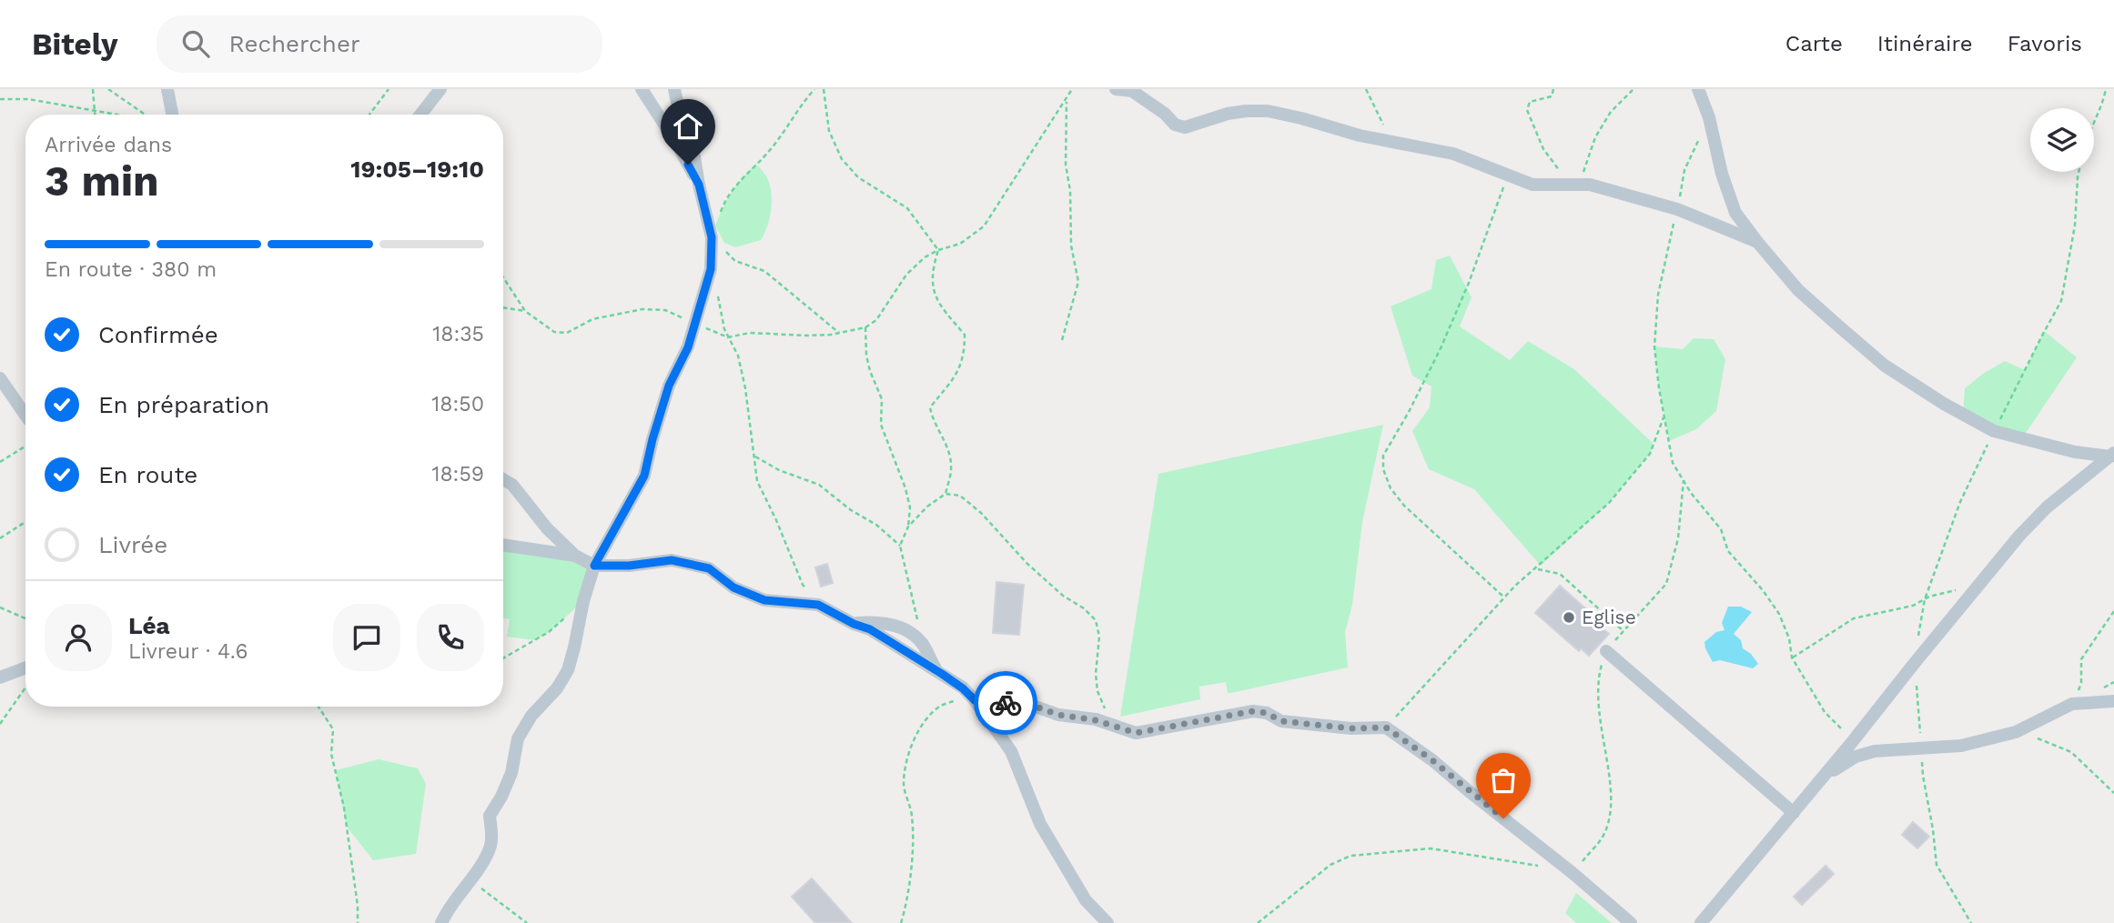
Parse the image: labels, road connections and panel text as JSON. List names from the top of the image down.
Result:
{
  "places": ["Eglise"],
  "page": {
    "header": "Bitely",
    "search": "Rechercher",
    "nav": ["Carte", "Itinéraire", "Favoris"],
    "heading": ["3 min", "Arrivée dans", "19:05–19:10"],
    "panel": ["Léa", "Livreur · 4.6"],
    "bar": "En route · 380 m",
    "list": [
      ["Confirmée", "18:35"],
      ["En préparation", "18:50"],
      ["En route", "18:59"],
      "Livrée"
    ]
  }
}
